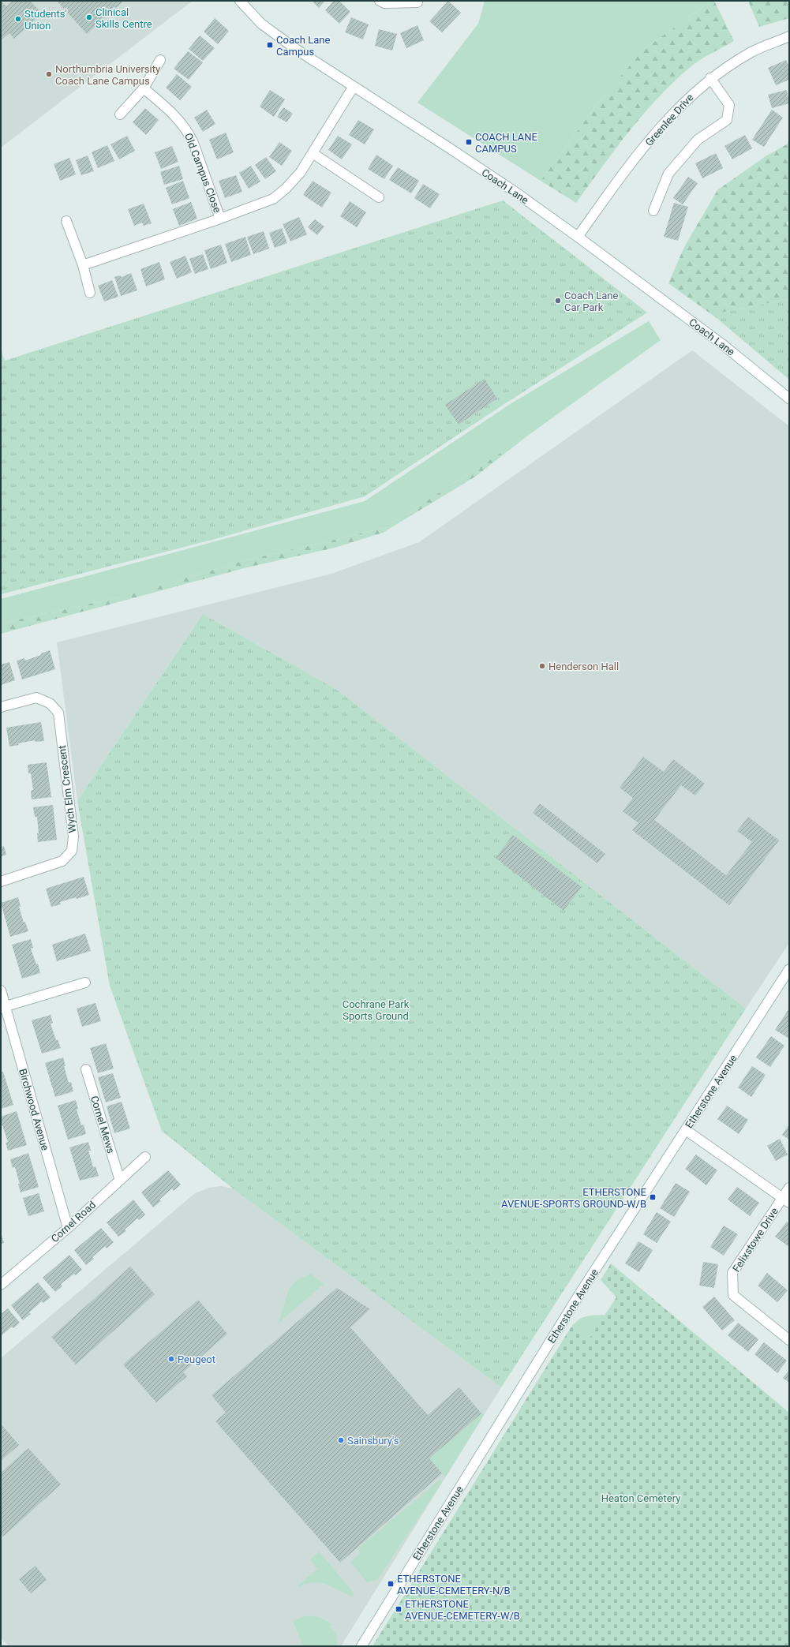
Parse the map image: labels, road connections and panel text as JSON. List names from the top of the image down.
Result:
{
  "streets": {
    "street": [
      "Greenlee Drive",
      "Old Campus Close",
      "Coach Lane",
      "Wych Elm Crescent",
      "Etherstone Avenue",
      "Birchwood Avenue",
      "Cornel Mews",
      "Cornel Road",
      "Felixstowe Drive"
    ]
  },
  "crossings": [
    ["Greenlee Drive", "Coach Lane"],
    ["Old Campus Close", "Coach Lane"],
    ["Birchwood Avenue", "Cornel Road"],
    ["Cornel Mews", "Cornel Road"]
  ],
  "parks": ["Cochrane Park Sports Ground", "Heaton Cemetery"],
  "places": {
    "other": [
      "Clinical Skills Centre",
      "Students' Union",
      "Northumbria University Coach Lane Campus",
      "Coach Lane Car Park",
      "Henderson Hall",
      "Peugeot",
      "Sainsbury's"
    ],
    "transit": [
      "Coach Lane Campus",
      "COACH LANE CAMPUS",
      "ETHERSTONE AVENUE-SPORTS GROUND-W/B",
      "ETHERSTONE AVENUE-CEMETERY-N/B",
      "ETHERSTONE AVENUE-CEMETERY-W/B"
    ]
  }
}
